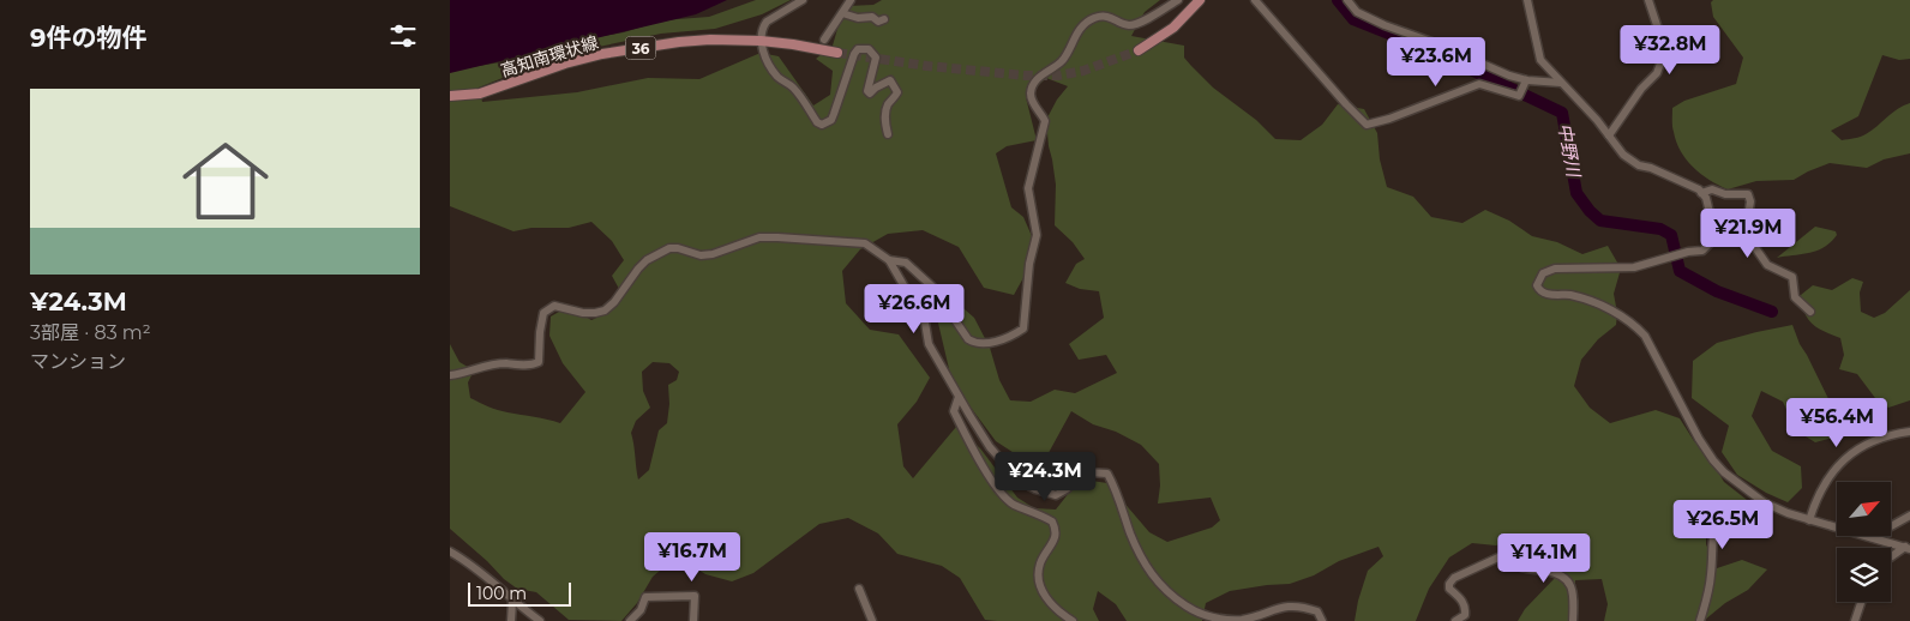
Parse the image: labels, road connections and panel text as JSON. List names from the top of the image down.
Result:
{
  "streets": {
    "main road": ["36", "高知南環状線"]
  },
  "water": ["中野川"],
  "scale_bar": "100 m",
  "north": "top right",
  "page": {
    "heading": "9件の物件",
    "price": [
      "¥32.8M",
      "¥23.6M",
      "¥21.9M",
      "¥26.6M",
      "¥56.4M",
      "¥24.3M",
      "¥26.5M",
      "¥16.7M",
      "¥14.1M"
    ],
    "list": [
      {
        "name": "¥24.3M",
        "note": "3部屋 · 83 m² · マンション"
      }
    ],
    "scale": "100 m"
  }
}
